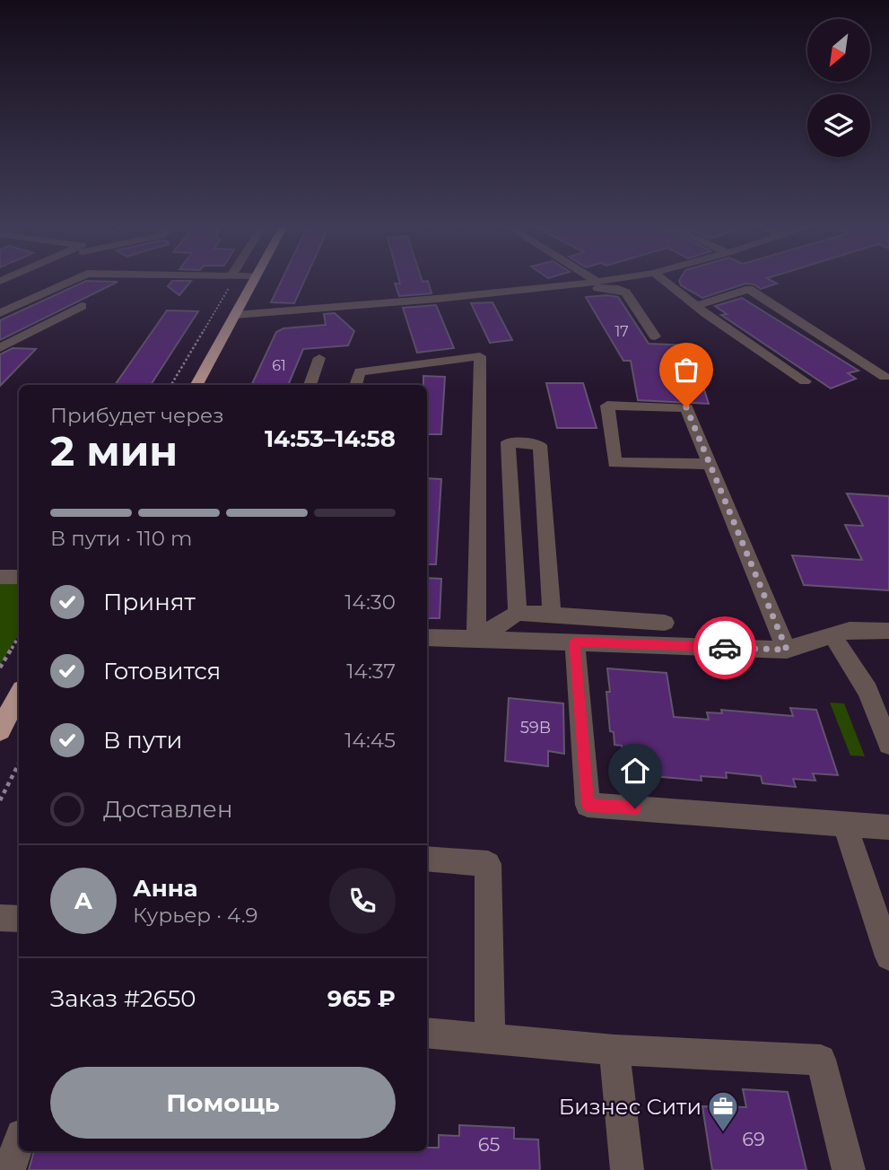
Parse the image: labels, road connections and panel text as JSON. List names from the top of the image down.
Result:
{
  "places": {
    "office": ["Бизнес Сити"]
  },
  "house_numbers": [
    "17",
    "61",
    "59В",
    "69",
    "65"
  ],
  "north": "bottom left",
  "page": {
    "heading": ["2 мин", "Прибудет через", "14:53–14:58"],
    "panel": [
      "Анна",
      "Курьер · 4.9",
      "Заказ #2650",
      "965 ₽"
    ],
    "bar": "В пути · 110 m",
    "list": [
      ["Принят", "14:30"],
      ["Готовится", "14:37"],
      ["В пути", "14:45"],
      "Доставлен"
    ],
    "round": "А",
    "buttons": "Помощь"
  }
}
